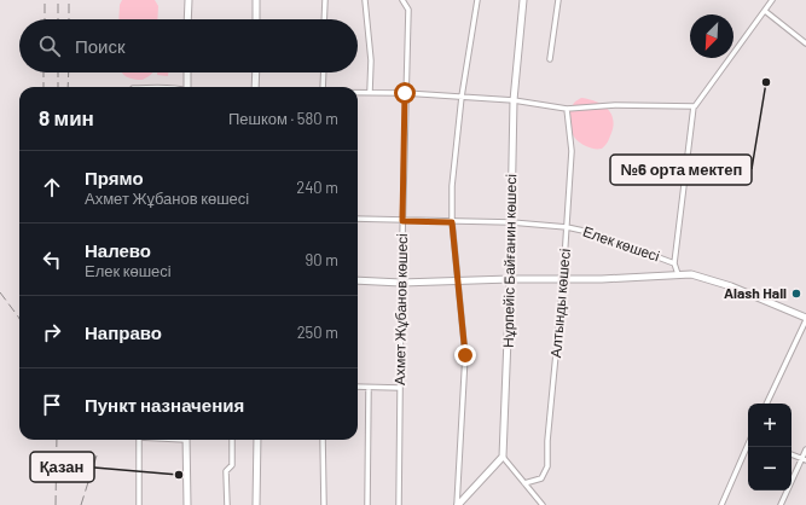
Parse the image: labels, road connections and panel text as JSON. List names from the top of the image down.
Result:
{
  "streets": {
    "street": [
      "Елек көшесі",
      "Нұрпейіс Байғанин көшесі",
      "Алтынды көшесі",
      "Ахмет Жұбанов көшесі"
    ]
  },
  "crossings": [
    ["Елек көшесі", "Нұрпейіс Байғанин көшесі"],
    ["Елек көшесі", "Алтынды көшесі"],
    ["Елек көшесі", "Ахмет Жұбанов көшесі"]
  ],
  "places": ["№6 орта мектеп", "Alash Hall", "Қазан"],
  "north": "bottom left",
  "page": {
    "search": "Поиск",
    "heading": ["8 мин", "Пешком · 580 m"],
    "list": [
      ["Прямо", "Ахмет Жұбанов көшесі", "240 m"],
      ["Налево", "Елек көшесі", "90 m"],
      ["Направо", "250 m"],
      "Пункт назначения"
    ],
    "map_buttons": ["+", "−"]
  }
}
